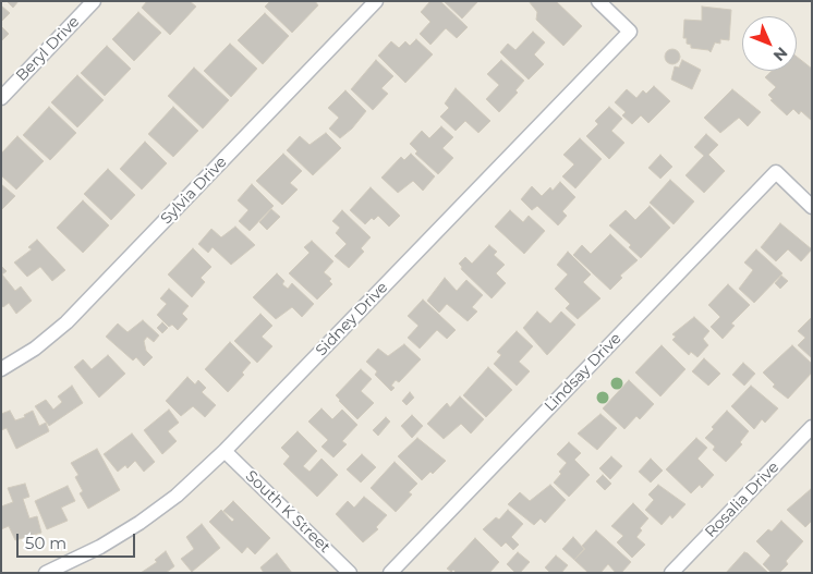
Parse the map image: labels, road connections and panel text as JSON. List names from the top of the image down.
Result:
{
  "streets": {
    "street": [
      "Beryl Drive",
      "Sylvia Drive",
      "Sidney Drive",
      "Lindsay Drive",
      "Rosalia Drive",
      "South K Street"
    ]
  },
  "crossings": [
    ["Sidney Drive", "South K Street"]
  ],
  "scale_bar": "50 m",
  "north": "bottom right"
}
